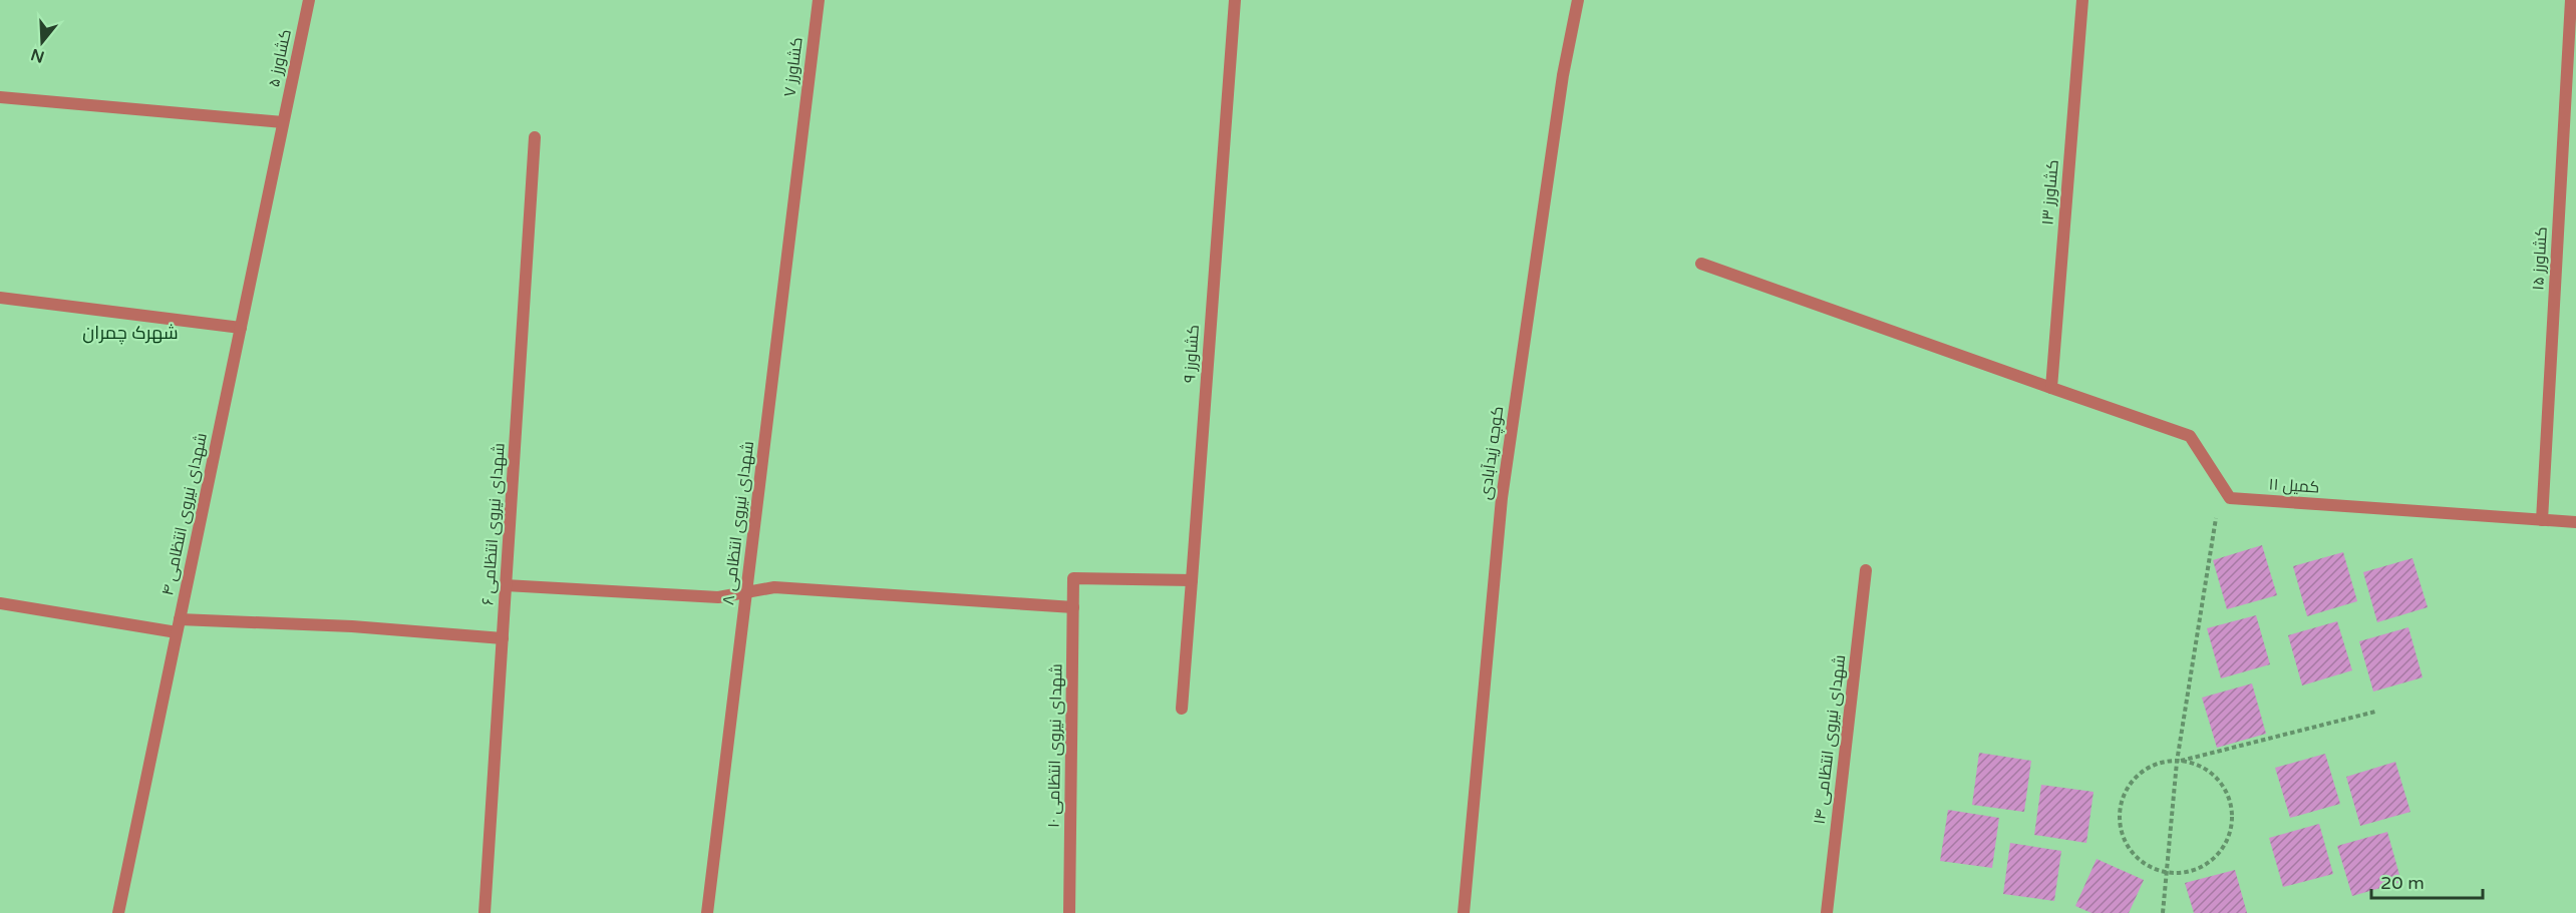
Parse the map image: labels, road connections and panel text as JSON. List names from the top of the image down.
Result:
{
  "streets": {
    "street": [
      "کشاورز ۵",
      "کشاورز ۷",
      "کشاورز ۱۳",
      "کشاورز ۱۵",
      "کشاورز ۹",
      "کوچه زیدآبادی",
      "کمیل ۱۱",
      "شهدای نیروی انتظامی ۴",
      "شهدای نیروی انتظامی ۸",
      "شهدای نیروی انتظامی ۶",
      "شهدای نیروی انتظامی ۱۴",
      "شهدای نیروی انتظامی ۱۰"
    ]
  },
  "crossings": [
    ["کشاورز ۵", "شهدای نیروی انتظامی ۴"],
    ["کشاورز ۷", "شهدای نیروی انتظامی ۸"],
    ["کشاورز ۱۵", "کمیل ۱۱"],
    ["کشاورز ۹", "شهدای نیروی انتظامی ۱۰"]
  ],
  "districts": ["شهرک چمران"],
  "scale_bar": "20 m",
  "north": "bottom"
}
